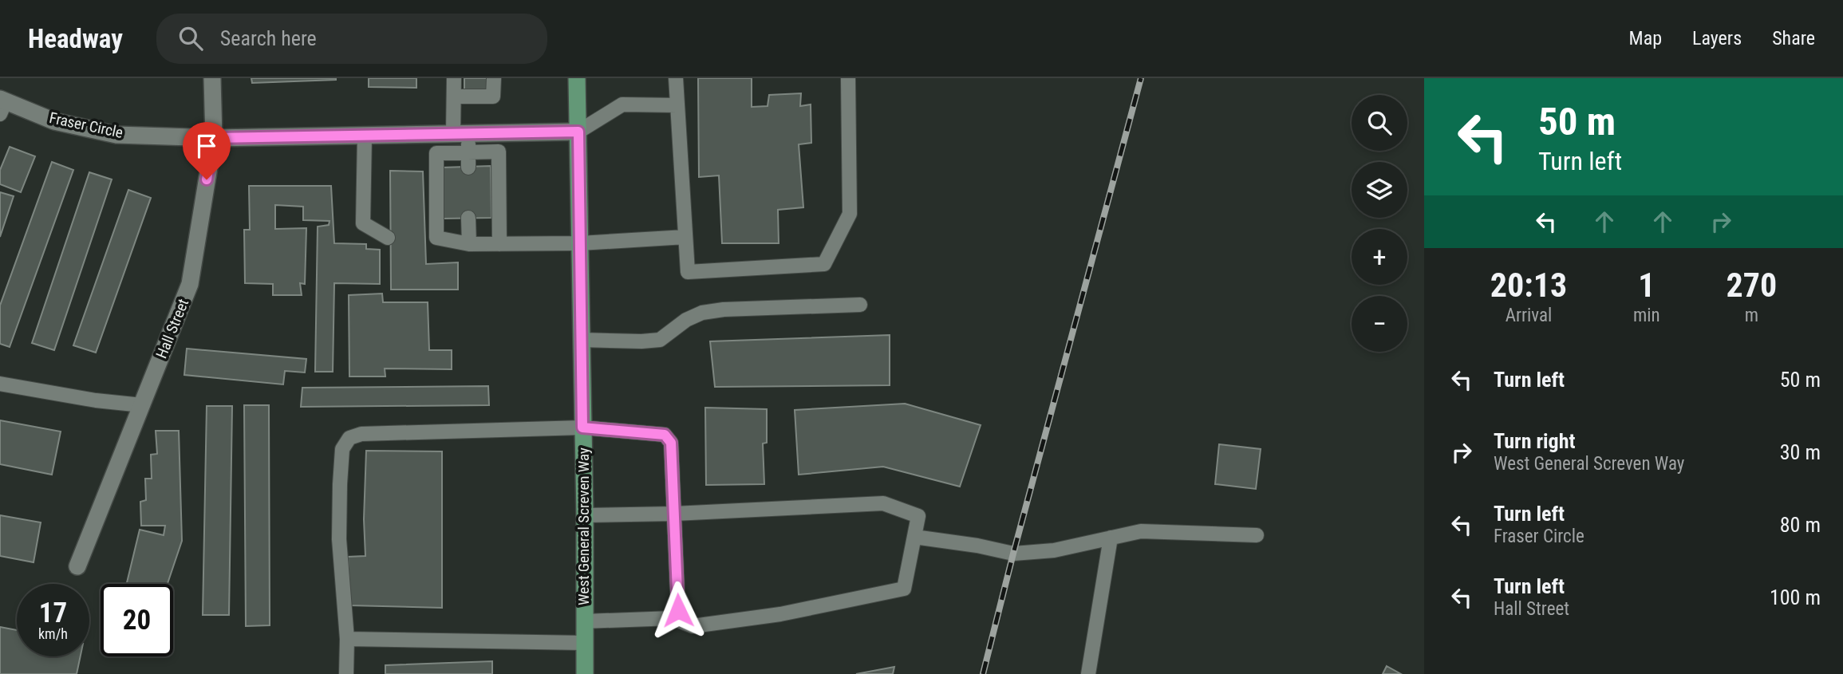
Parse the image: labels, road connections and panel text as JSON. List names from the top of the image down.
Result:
{
  "streets": {
    "main road": ["West General Screven Way"],
    "street": ["Fraser Circle", "Hall Street"]
  },
  "crossings": [
    ["Fraser Circle", "Hall Street"],
    ["Fraser Circle", "West General Screven Way"]
  ],
  "page": {
    "header": "Headway",
    "search": "Search here",
    "nav": ["Map", "Layers", "Share"],
    "turn": ["50 m", "Turn left"],
    "map_buttons": ["+", "−"],
    "eta": [
      "20:13",
      "Arrival",
      "1",
      "min",
      "270",
      "m"
    ],
    "list": [
      {
        "name": "Turn left",
        "value": "50 m"
      },
      {
        "name": "Turn right",
        "note": "West General Screven Way",
        "value": "30 m"
      },
      {
        "name": "Turn left",
        "note": "Fraser Circle",
        "value": "80 m"
      },
      {
        "name": "Turn left",
        "note": "Hall Street",
        "value": "100 m"
      }
    ],
    "speed": "17 km/h",
    "limit": "20"
  }
}
